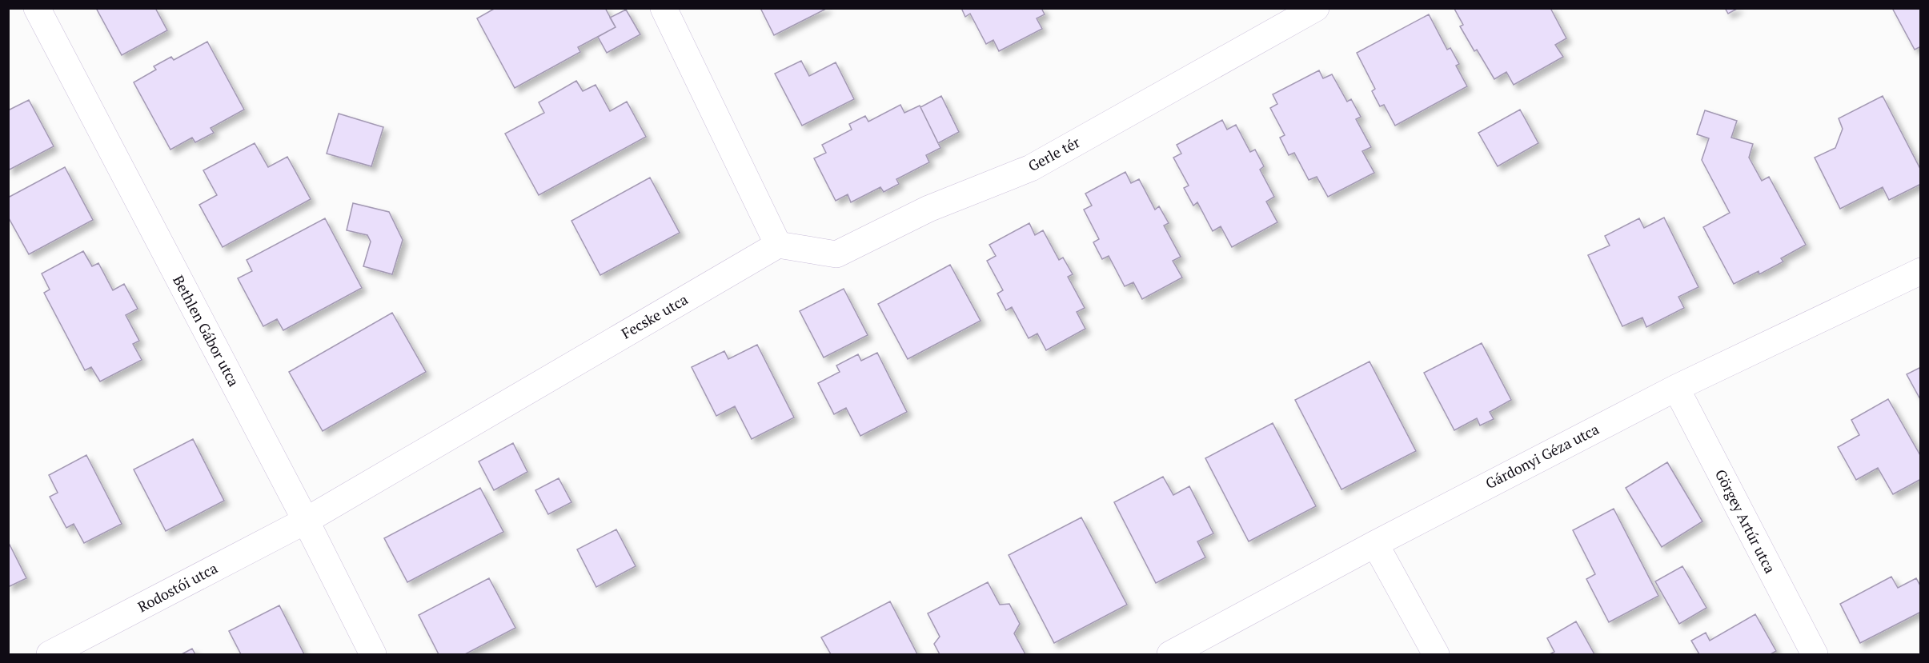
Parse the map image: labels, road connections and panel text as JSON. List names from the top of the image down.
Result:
{
  "streets": {
    "street": [
      "Gerle tér",
      "Fecske utca",
      "Bethlen Gábor utca",
      "Gárdonyi Géza utca",
      "Görgey Artúr utca",
      "Rodostói utca"
    ]
  },
  "crossings": [
    ["Gerle tér", "Fecske utca"],
    ["Fecske utca", "Bethlen Gábor utca"],
    ["Fecske utca", "Rodostói utca"],
    ["Bethlen Gábor utca", "Rodostói utca"],
    ["Gárdonyi Géza utca", "Görgey Artúr utca"]
  ]
}
